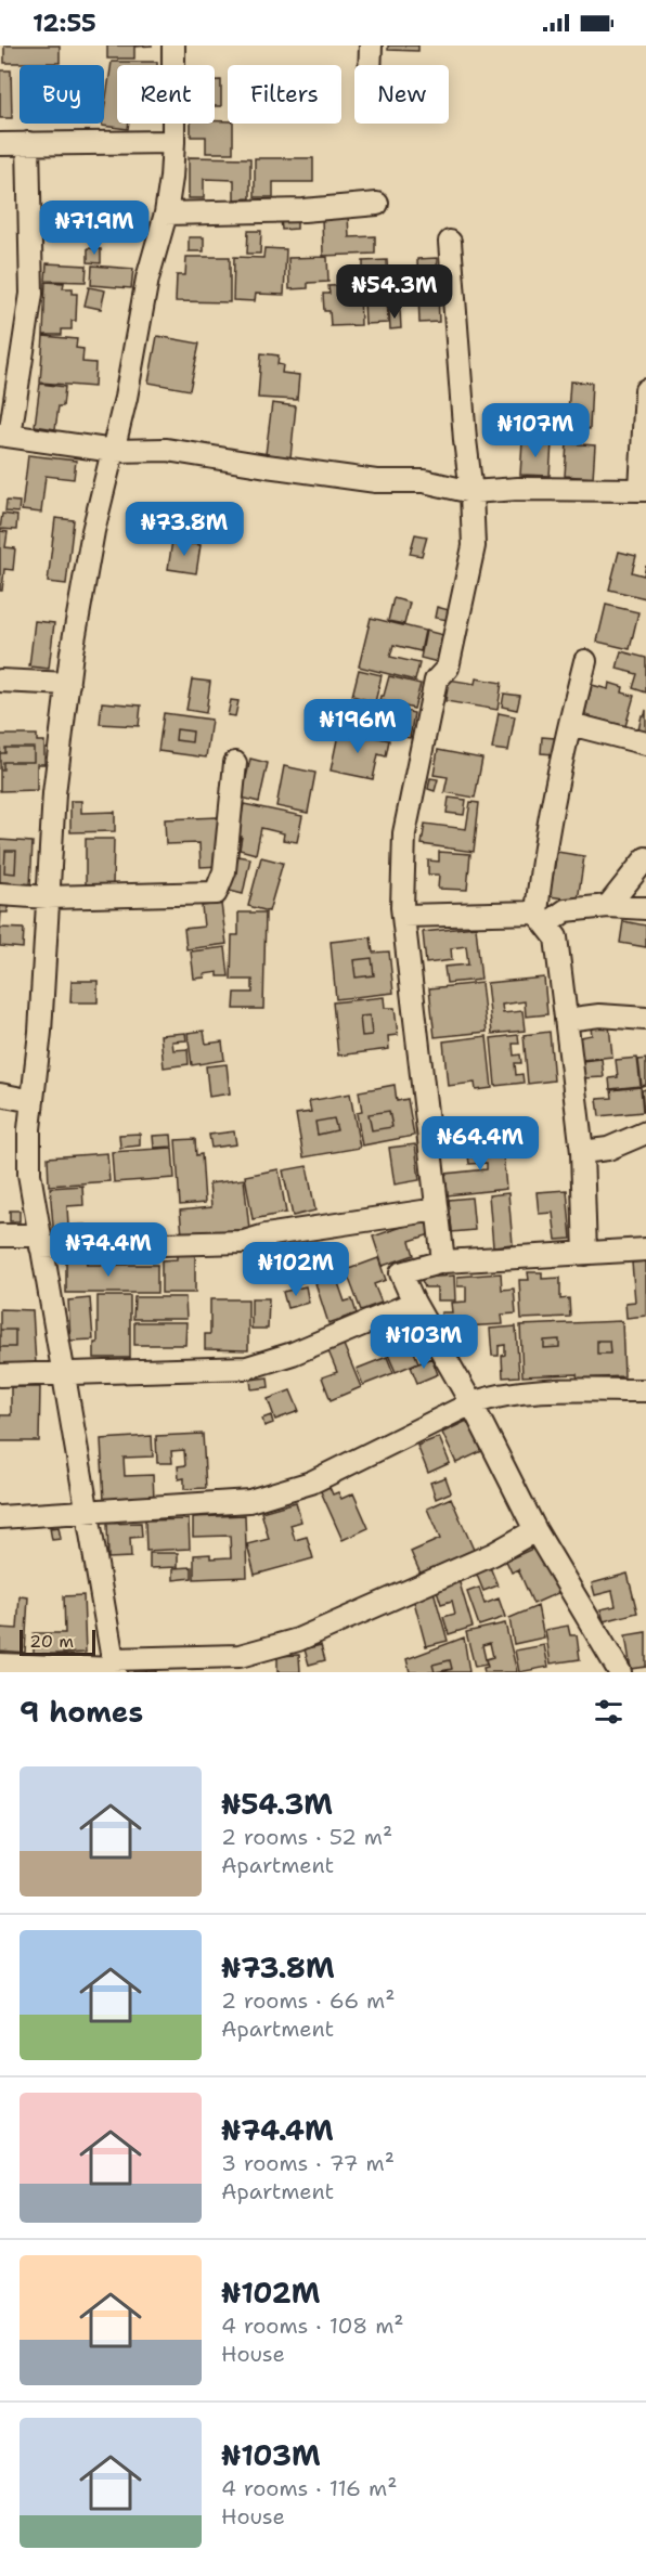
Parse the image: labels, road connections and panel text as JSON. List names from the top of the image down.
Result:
{
  "scale_bar": "20 m",
  "page": {
    "status": "12:55",
    "chip": [
      "Buy",
      "Rent",
      "Filters",
      "New"
    ],
    "price": [
      "₦71.9M",
      "₦54.3M",
      "₦107M",
      "₦73.8M",
      "₦196M",
      "₦64.4M",
      "₦74.4M",
      "₦102M",
      "₦103M"
    ],
    "scale": "20 m",
    "heading": "9 homes",
    "list": [
      {
        "name": "₦54.3M",
        "note": "2 rooms · 52 m² · Apartment"
      },
      {
        "name": "₦73.8M",
        "note": "2 rooms · 66 m² · Apartment"
      },
      {
        "name": "₦74.4M",
        "note": "3 rooms · 77 m² · Apartment"
      },
      {
        "name": "₦102M",
        "note": "4 rooms · 108 m² · House"
      },
      {
        "name": "₦103M",
        "note": "4 rooms · 116 m² · House"
      }
    ]
  }
}
